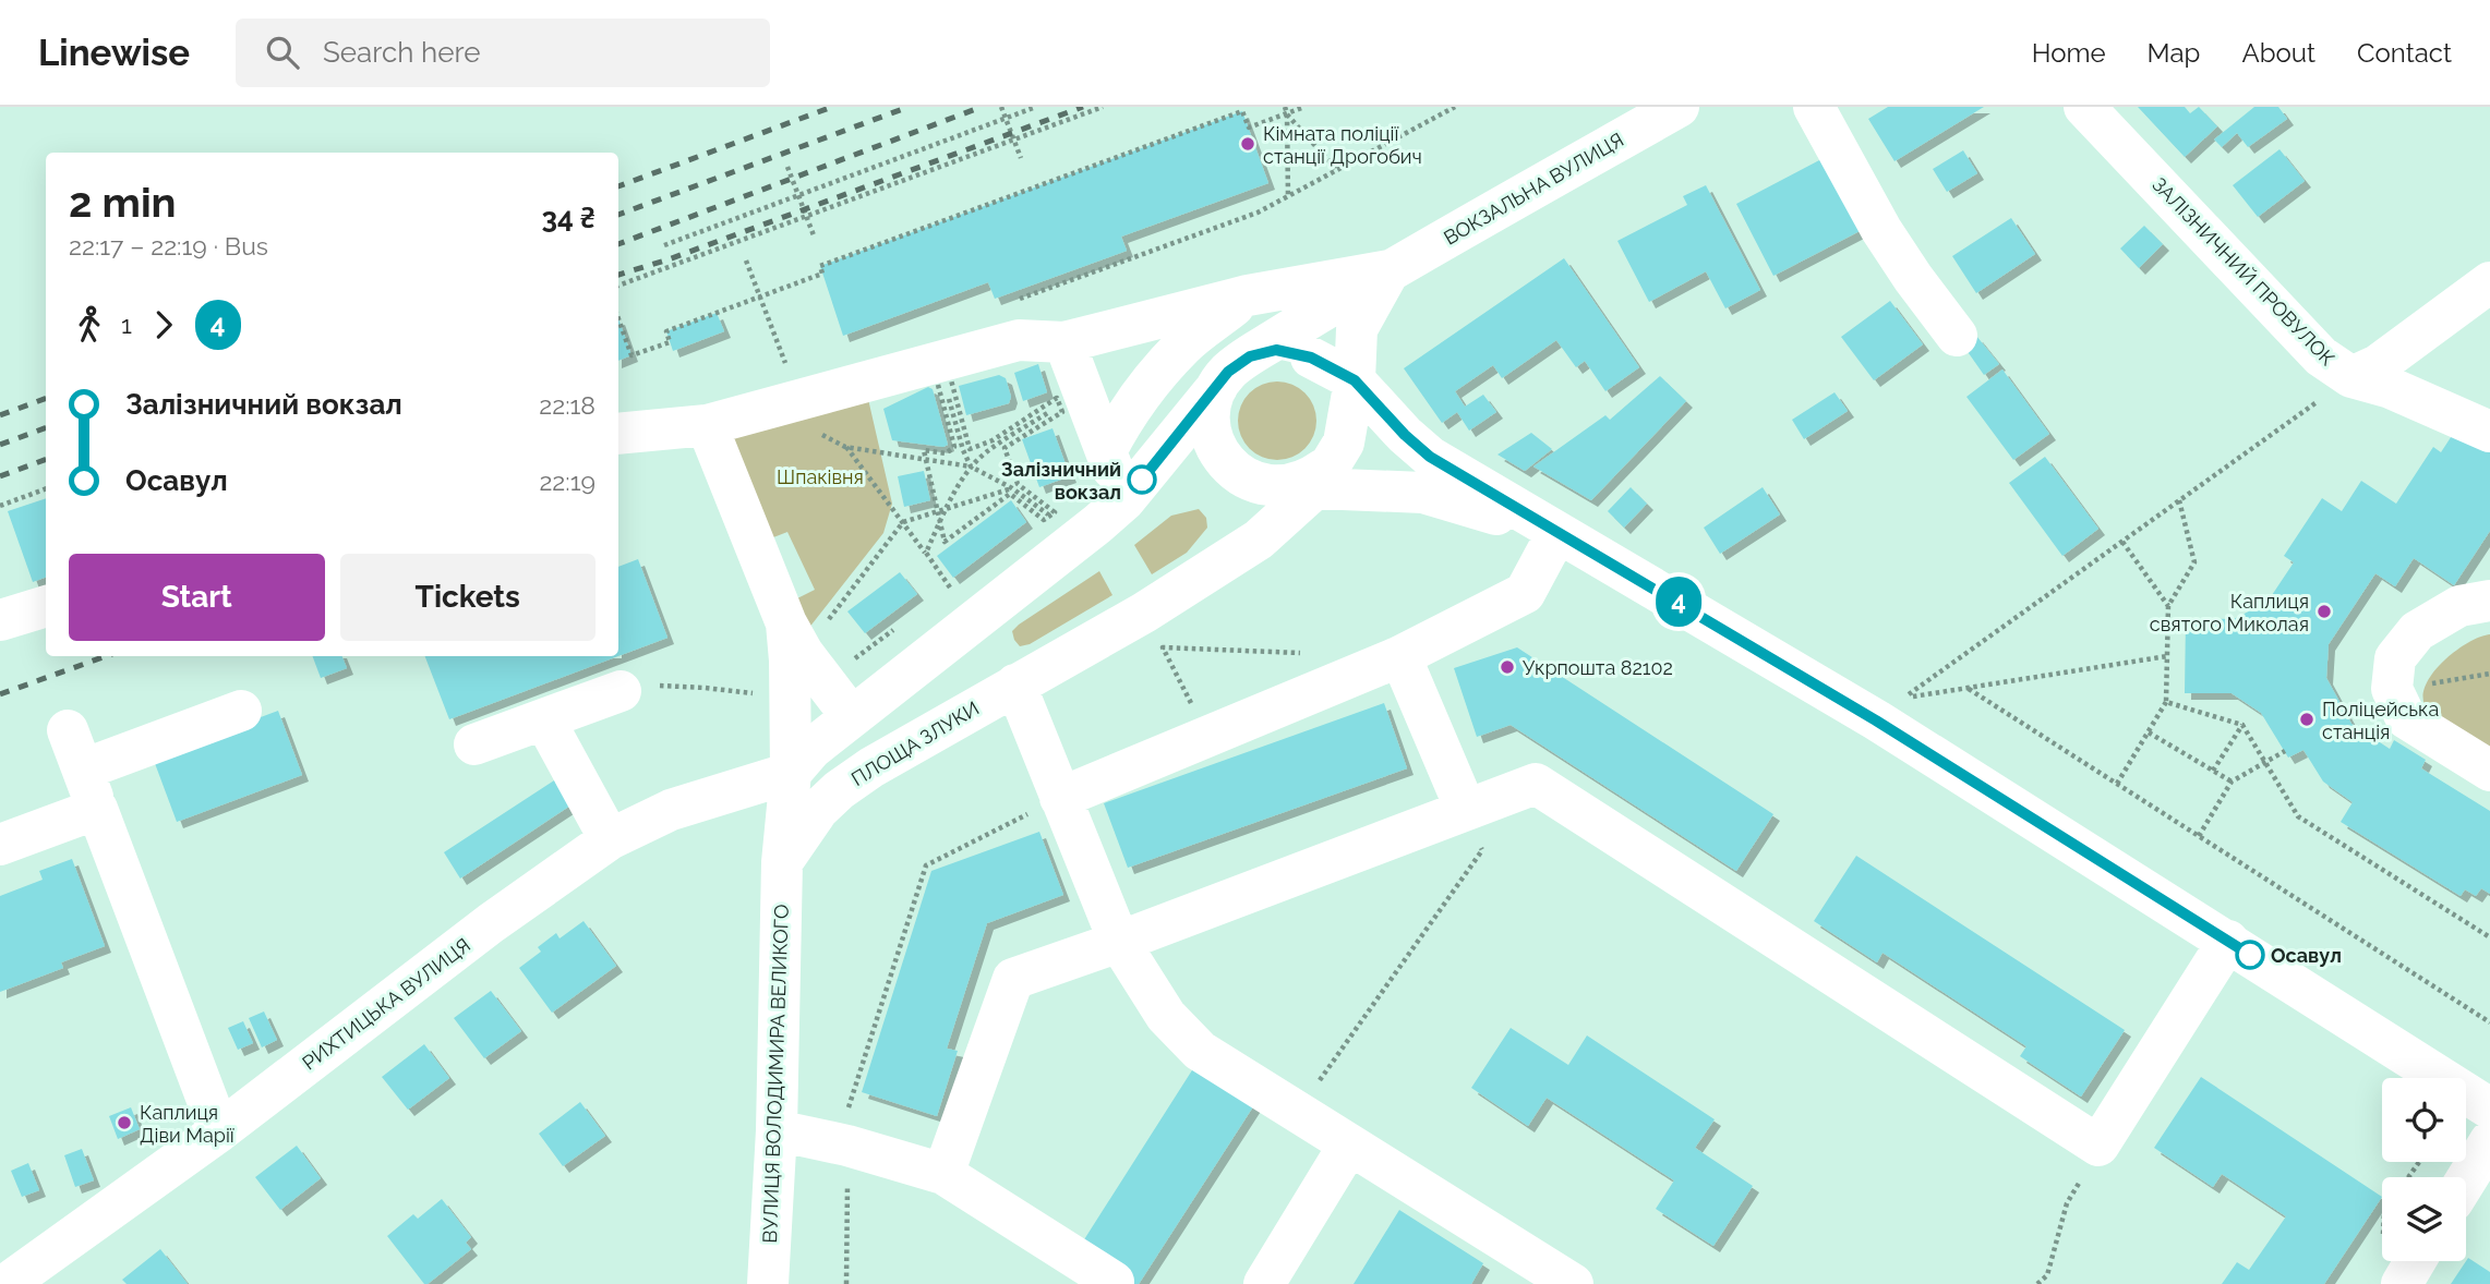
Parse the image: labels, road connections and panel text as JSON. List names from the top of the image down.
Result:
{
  "streets": {
    "street": [
      "ВОКЗАЛЬНА ВУЛИЦЯ",
      "ЗАЛІЗНИЧНИЙ ПРОВУЛОК",
      "ПЛОЩА ЗЛУКИ",
      "РИХТИЦЬКА ВУЛИЦЯ",
      "ВУЛИЦЯ ВОЛОДИМИРА ВЕЛИКОГО"
    ]
  },
  "crossings": [
    ["ПЛОЩА ЗЛУКИ", "ВУЛИЦЯ ВОЛОДИМИРА ВЕЛИКОГО"]
  ],
  "parks": ["Шпаківня"],
  "places": [
    "Кімната поліції станції Дрогобич",
    "Залізничний вокзал",
    "Каплиця святого Миколая",
    "Укрпошта 82102",
    "Поліцейська станція",
    "Осавул",
    "Каплиця Діви Марії"
  ],
  "lines": ["bus line 4"],
  "page": {
    "header": "Linewise",
    "search": "Search here",
    "nav": [
      "Home",
      "Map",
      "About",
      "Contact"
    ],
    "on_map": "4",
    "heading": ["2 min", "22:17 – 22:19 · Bus", "34 ₴"],
    "legs": ["1", "4"],
    "list": [
      {
        "name": "Залізничний вокзал",
        "value": "22:18"
      },
      {
        "name": "Осавул",
        "value": "22:19"
      }
    ],
    "buttons": ["Start", "Tickets"]
  }
}
